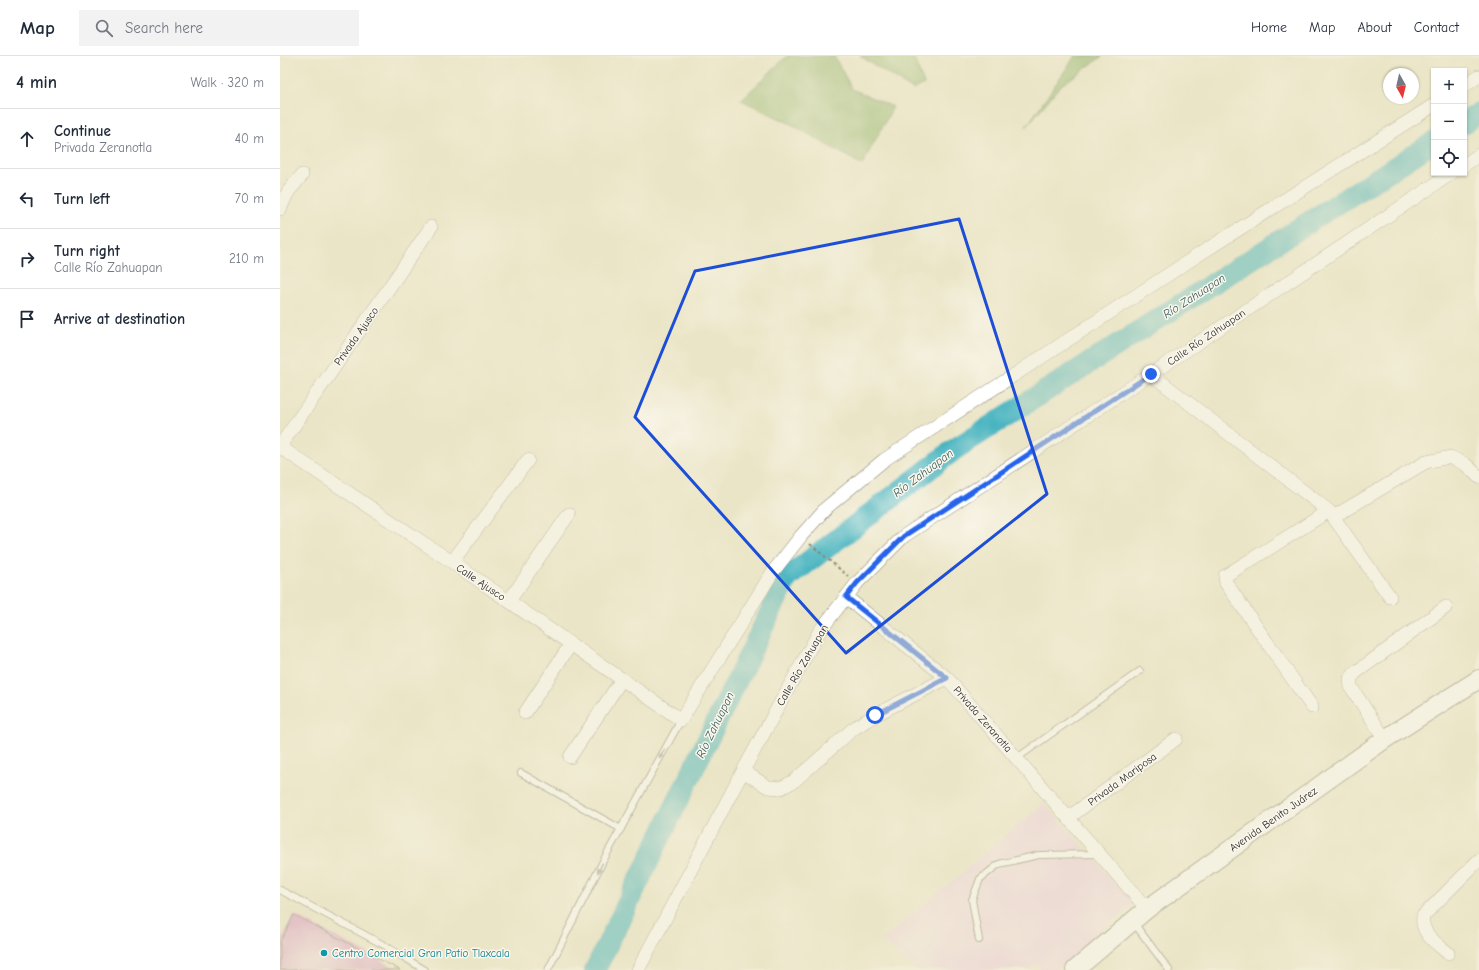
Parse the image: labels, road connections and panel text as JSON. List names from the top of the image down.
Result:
{
  "streets": {
    "main road": ["Avenida Benito Juárez"],
    "street": [
      "Privada Ajusco",
      "Calle Río Zahuapan",
      "Calle Ajusco",
      "Privada Zeranotla",
      "Privada Mariposa"
    ]
  },
  "crossings": [
    ["Privada Ajusco", "Calle Ajusco"],
    ["Calle Río Zahuapan", "Privada Zeranotla"],
    ["Privada Zeranotla", "Privada Mariposa"],
    ["Privada Zeranotla", "Avenida Benito Juárez"]
  ],
  "water": ["Río Zahuapan"],
  "places": ["Centro Comercial Gran Patio Tlaxcala"],
  "north": "bottom",
  "page": {
    "header": "Map",
    "search": "Search here",
    "nav": [
      "Home",
      "Map",
      "About",
      "Contact"
    ],
    "heading": ["4 min", "Walk · 320 m"],
    "map_buttons": ["+", "−"],
    "list": [
      ["Continue", "Privada Zeranotla", "40 m"],
      ["Turn left", "70 m"],
      ["Turn right", "Calle Río Zahuapan", "210 m"],
      "Arrive at destination"
    ]
  }
}
